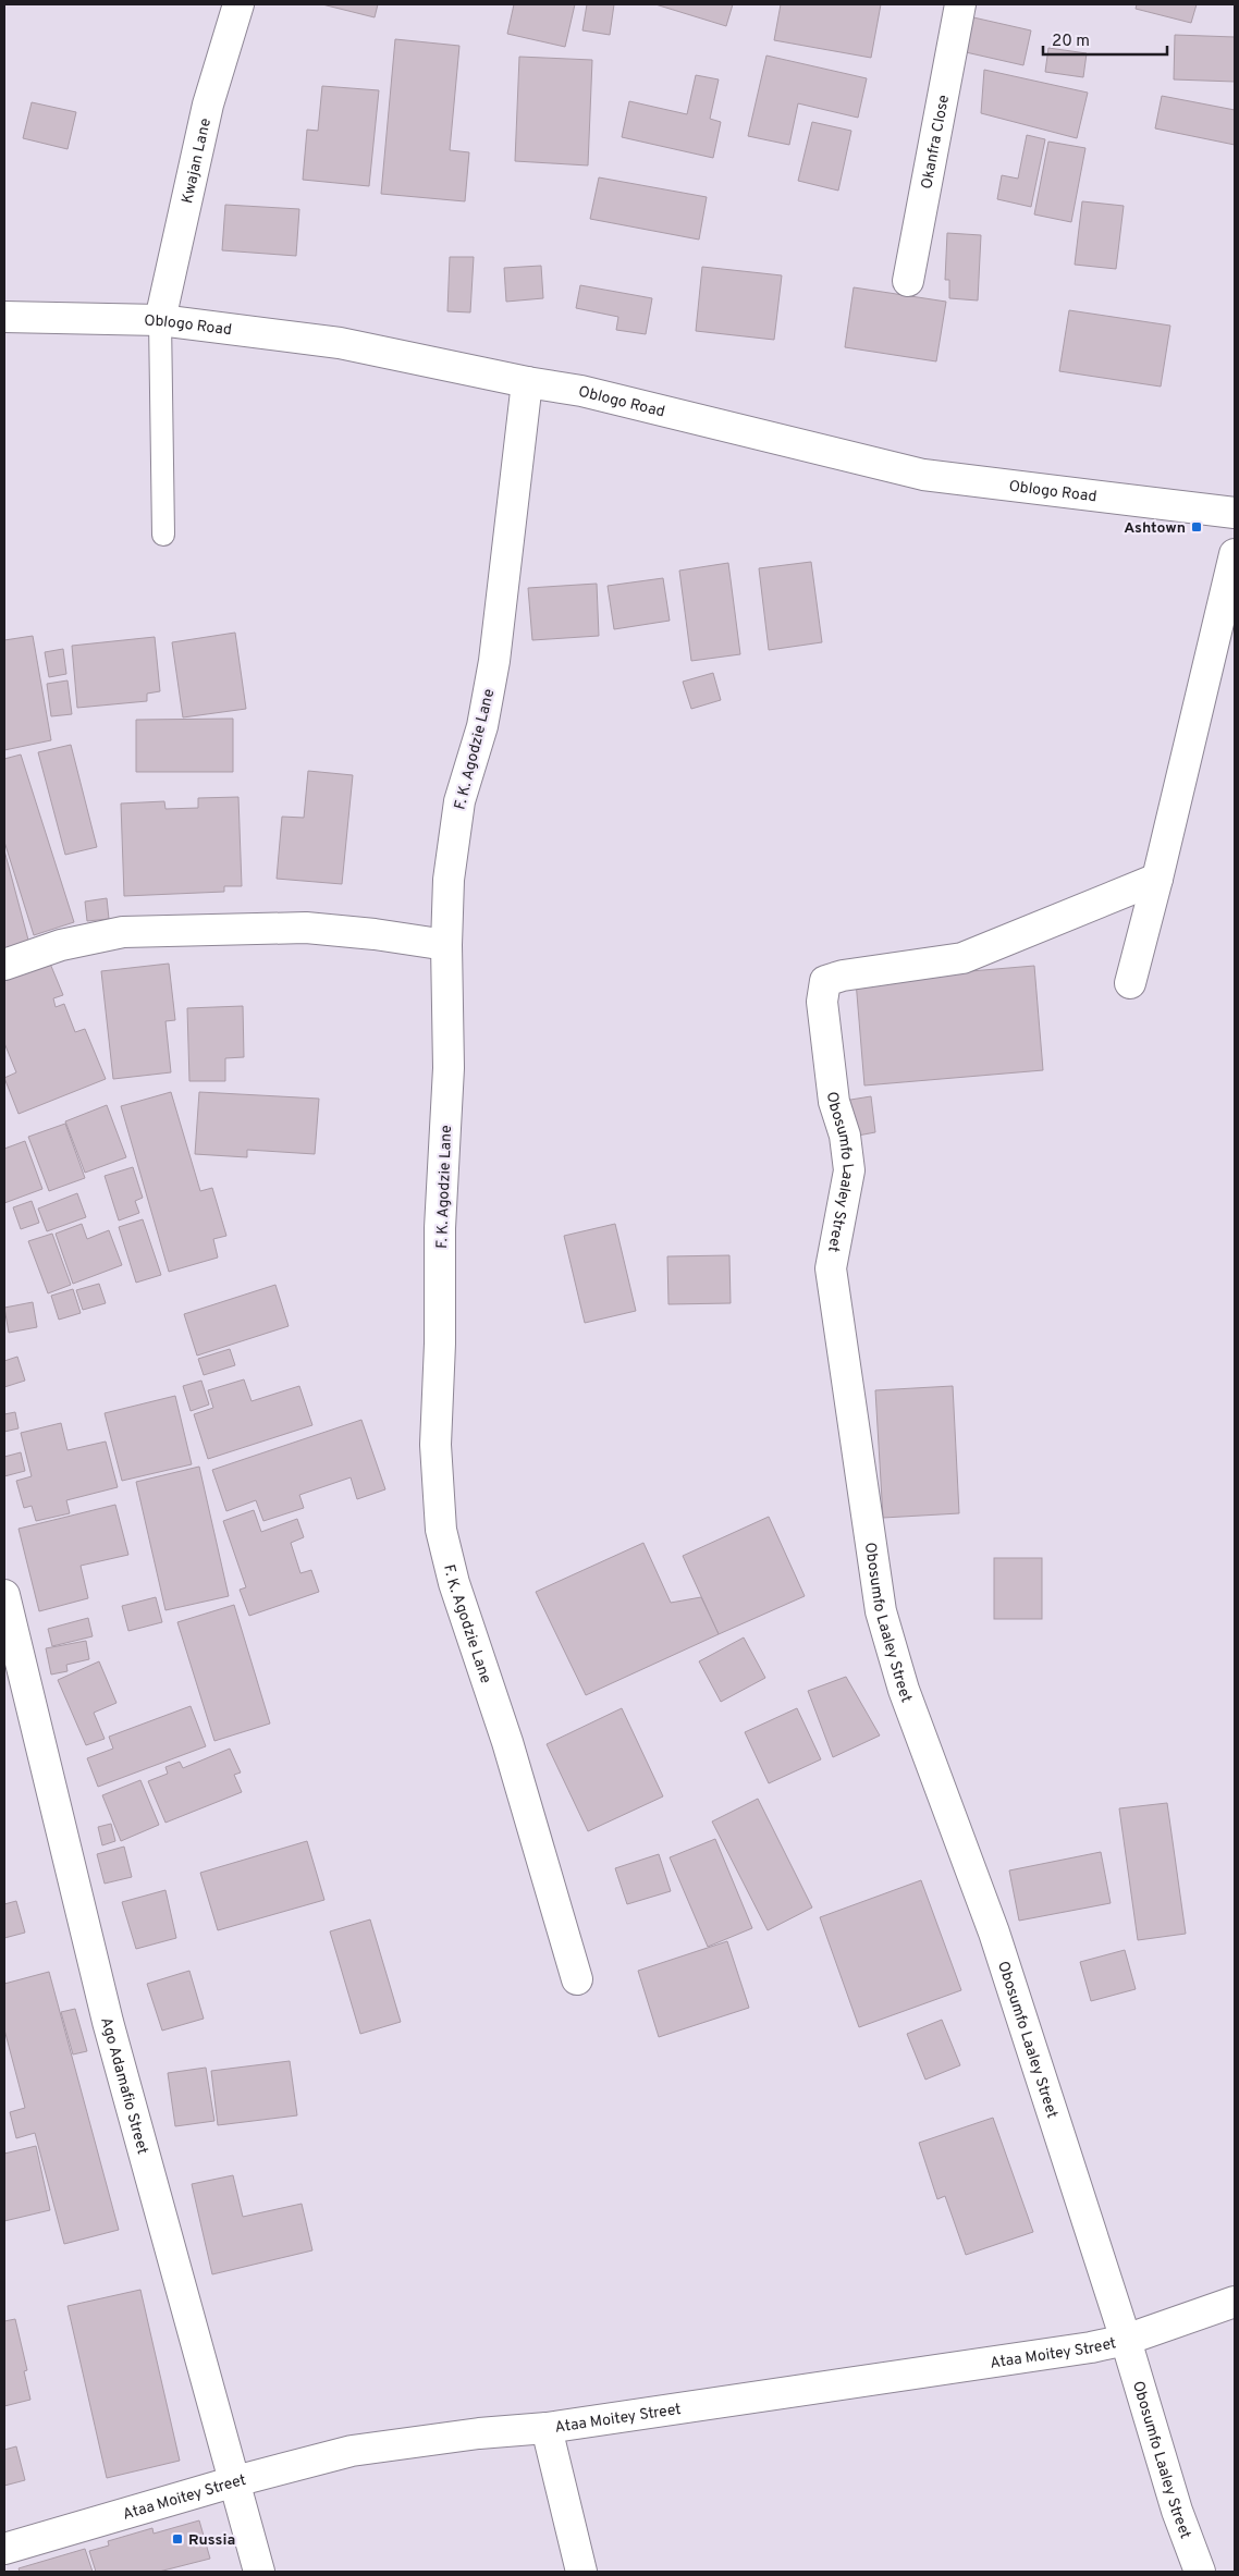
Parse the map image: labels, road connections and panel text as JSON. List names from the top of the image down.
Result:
{
  "streets": {
    "street": [
      "Okanfra Close",
      "Kwajan Lane",
      "Oblogo Road",
      "F. K. Agodzie Lane",
      "Obosumfo Laaley Street",
      "Ago Adamafio Street",
      "Ataa Moitey Street"
    ]
  },
  "crossings": [
    ["Kwajan Lane", "Oblogo Road"],
    ["Oblogo Road", "F. K. Agodzie Lane"],
    ["Obosumfo Laaley Street", "Ataa Moitey Street"],
    ["Ago Adamafio Street", "Ataa Moitey Street"]
  ],
  "places": {
    "transit": ["Ashtown", "Russia"]
  },
  "scale_bar": "20 m"
}
